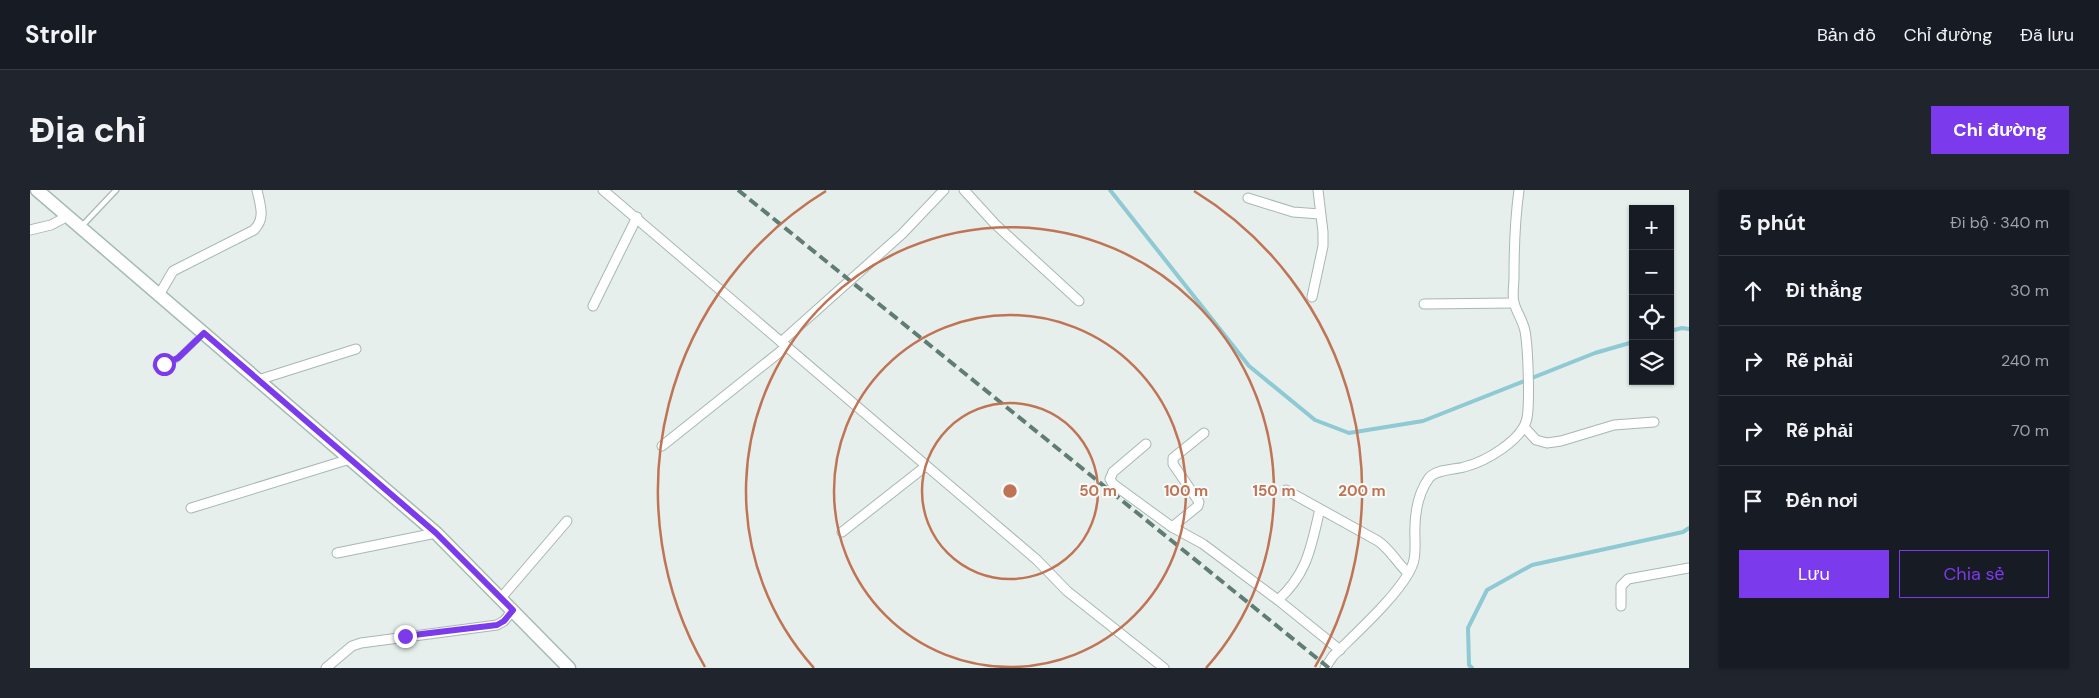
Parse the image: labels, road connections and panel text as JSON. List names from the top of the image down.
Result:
{
  "page": {
    "header": "Strollr",
    "nav": ["Bản đồ", "Chỉ đường", "Đã lưu"],
    "buttons": [
      "Chỉ đường",
      ["Lưu", "Chia sẻ"]
    ],
    "title": "Địa chỉ",
    "heading": ["5 phút", "Đi bộ · 340 m"],
    "map_buttons": ["+", "−"],
    "list": [
      ["Đi thẳng", "30 m"],
      ["Rẽ phải", "240 m"],
      ["Rẽ phải", "70 m"],
      "Đến nơi"
    ]
  },
  "rings": [
    "50 m",
    "100 m",
    "150 m",
    "200 m"
  ]
}
